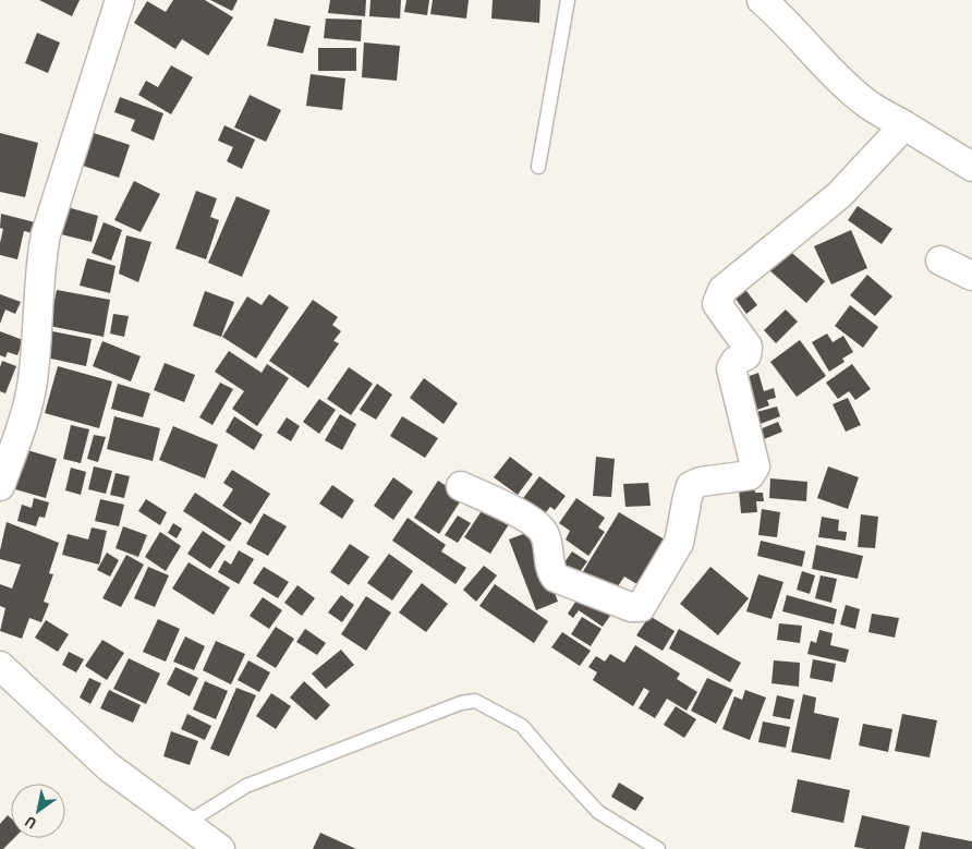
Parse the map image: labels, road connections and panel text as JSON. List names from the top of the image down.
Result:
{
  "north": "bottom left"
}
